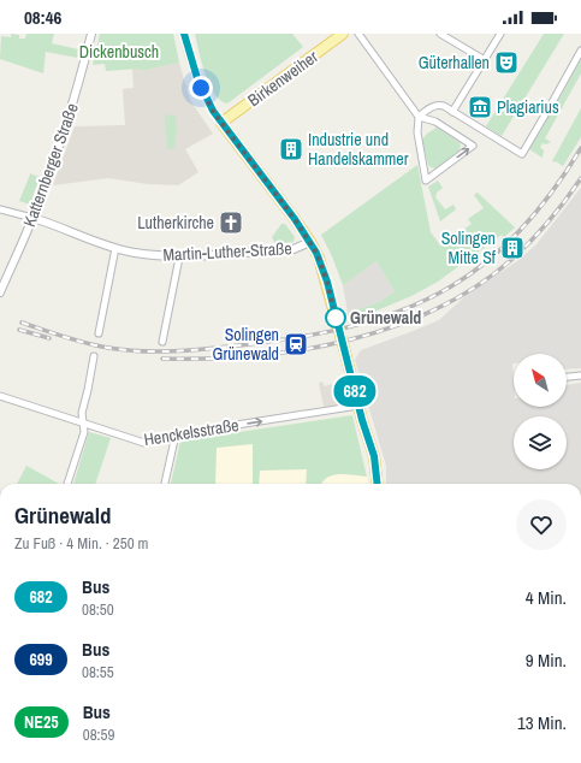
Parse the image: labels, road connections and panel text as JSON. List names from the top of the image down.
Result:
{
  "streets": {
    "main road": ["Birkenweiher"],
    "street": ["Katternberger Straße", "Martin-Luther-Straße", "Henckelsstraße"]
  },
  "crossings": [
    ["Katternberger Straße", "Martin-Luther-Straße"]
  ],
  "one_way": ["Henckelsstraße"],
  "parks": ["Dickenbusch"],
  "places": {
    "theatre": ["Güterhallen"],
    "museum": ["Plagiarius"],
    "building": ["Industrie und Handelskammer", "Solingen Mitte Sf"],
    "church": ["Lutherkirche"],
    "other": ["Grünewald"],
    "station": ["Solingen Grünewald"]
  },
  "lines": ["bus line 682"],
  "north": "top left",
  "page": {
    "status": "08:46",
    "on_map": "682",
    "heading": ["Grünewald", "Zu Fuß · 4 Min. · 250 m"],
    "list": [
      {
        "mark": "682",
        "name": "Bus",
        "note": "08:50",
        "value": "4 Min."
      },
      {
        "mark": "699",
        "name": "Bus",
        "note": "08:55",
        "value": "9 Min."
      },
      {
        "mark": "NE25",
        "name": "Bus",
        "note": "08:59",
        "value": "13 Min."
      }
    ]
  }
}
